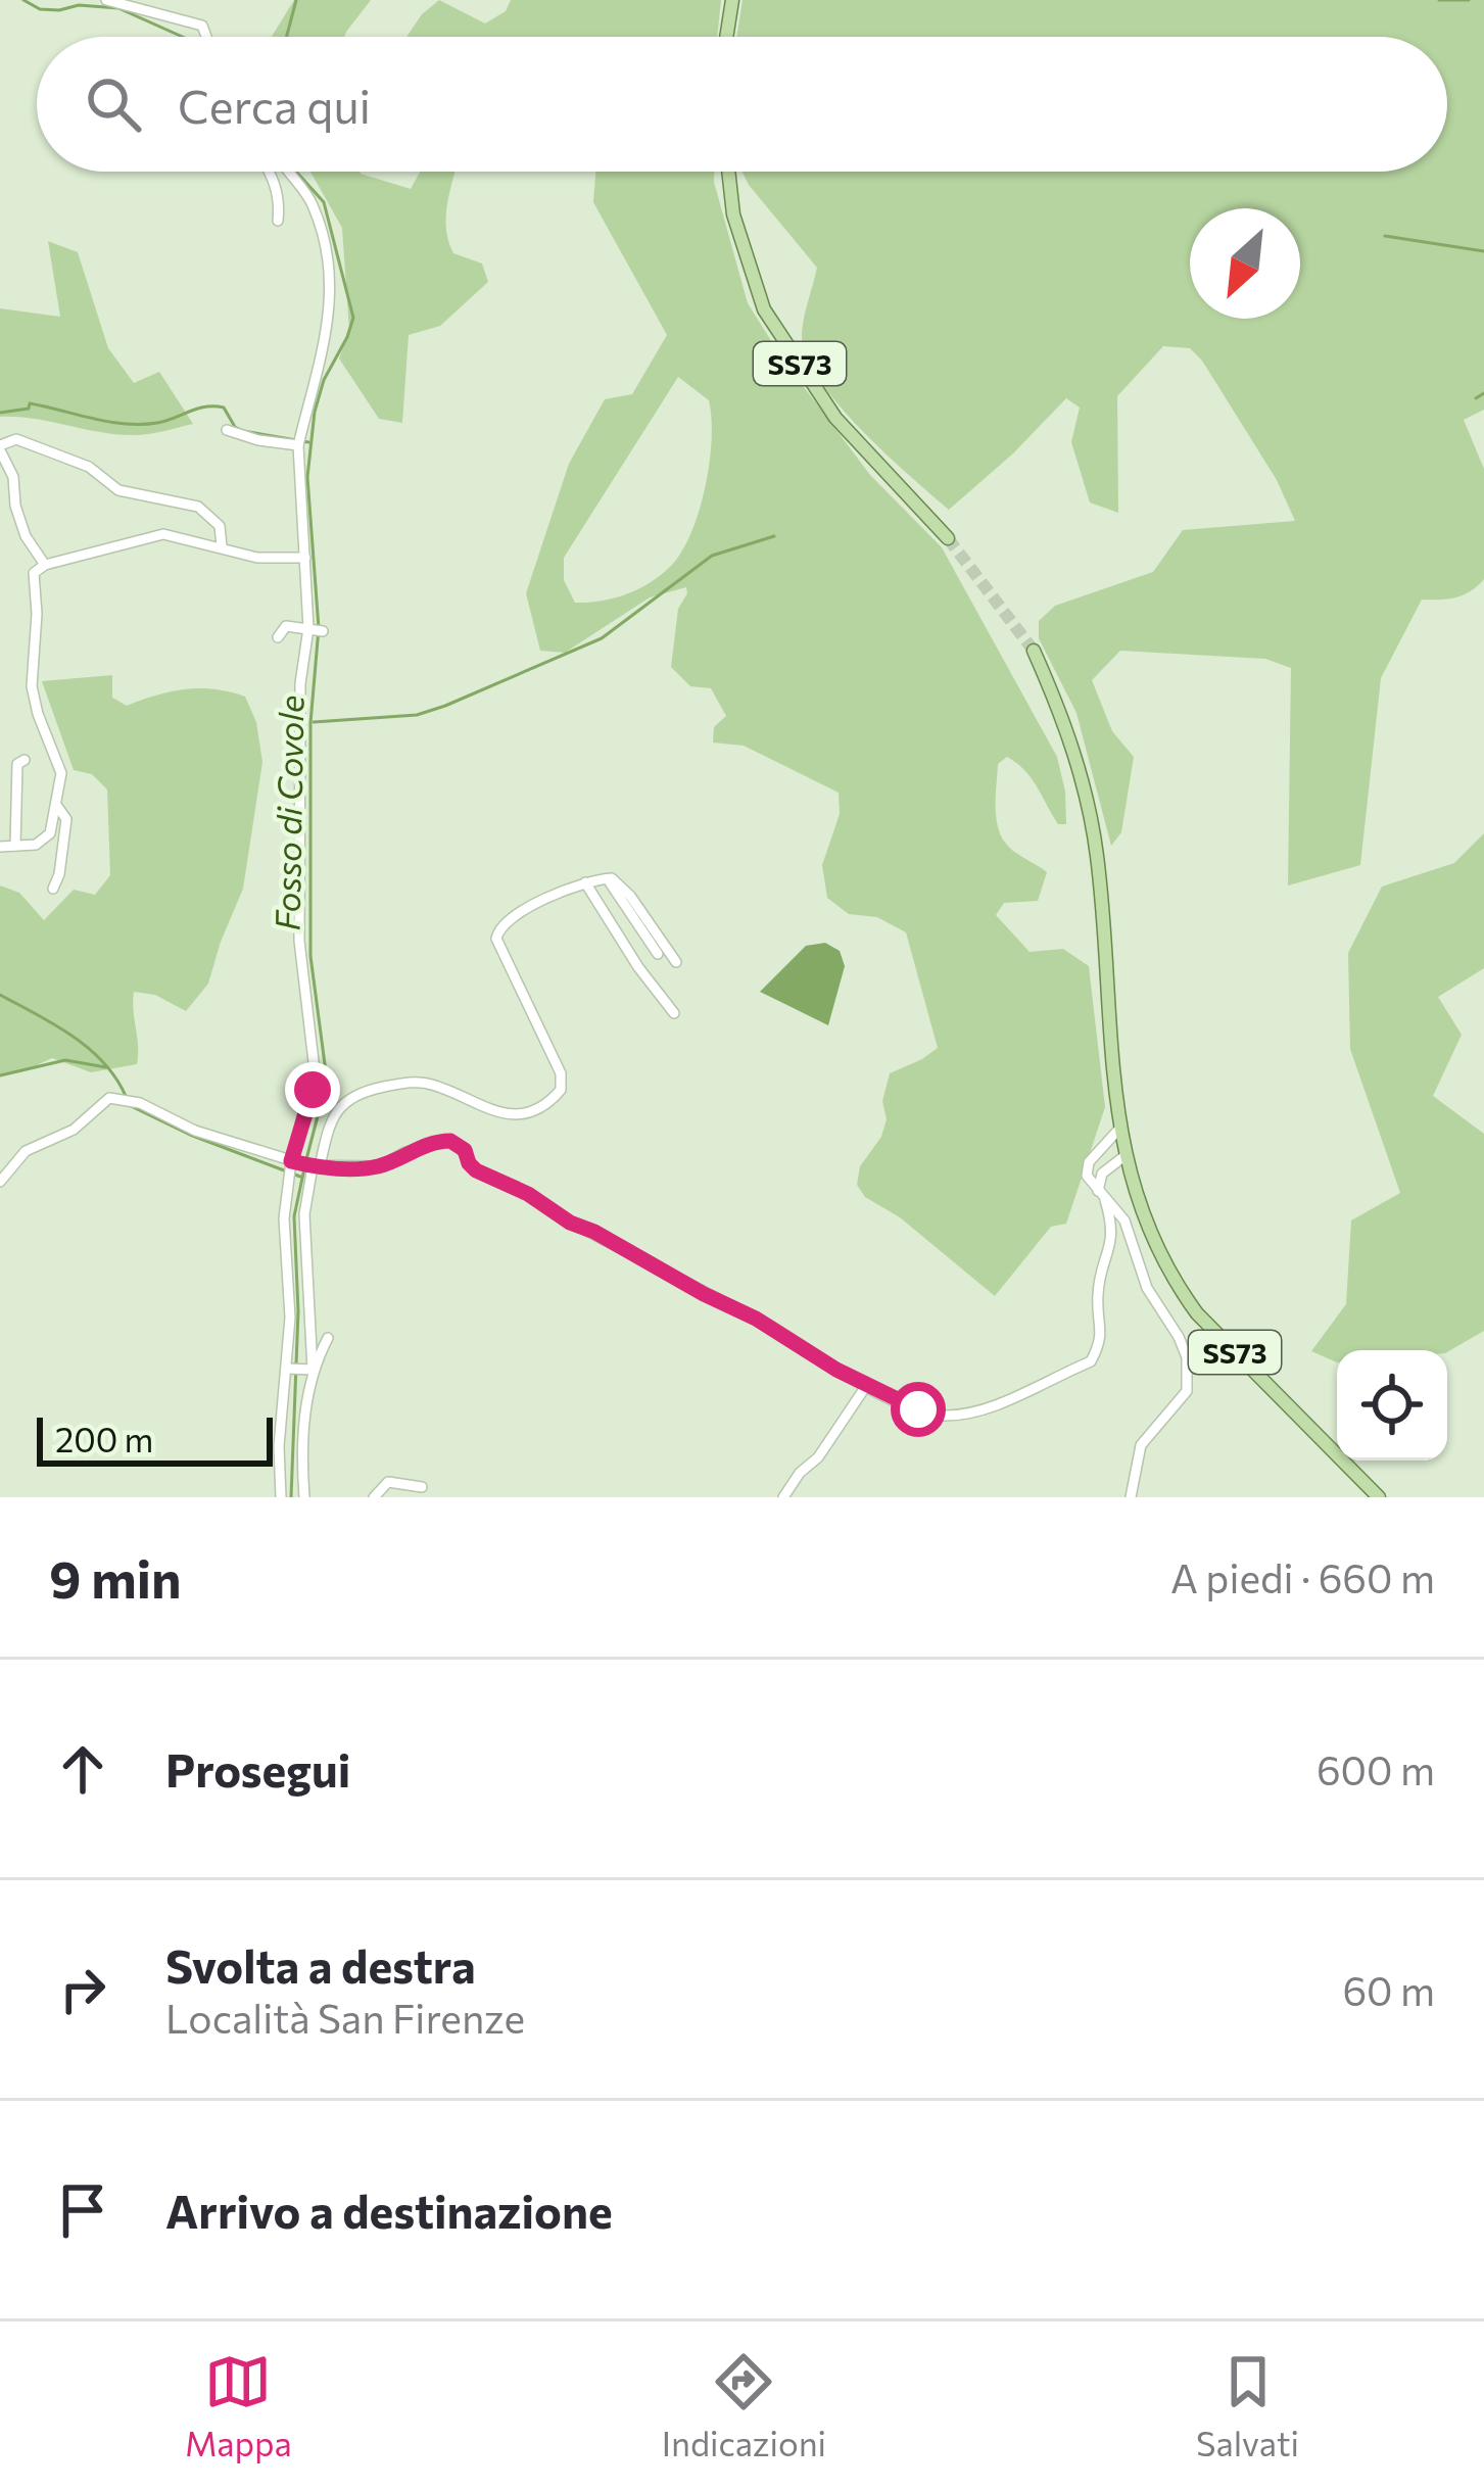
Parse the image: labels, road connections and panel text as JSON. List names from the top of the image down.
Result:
{
  "streets": {
    "main road": ["SS73"]
  },
  "water": ["Fosso di Covole"],
  "scale_bar": "200 m",
  "north": "bottom left",
  "page": {
    "search": "Cerca qui",
    "scale": "200 m",
    "heading": ["9 min", "A piedi · 660 m"],
    "list": [
      ["Prosegui", "600 m"],
      ["Svolta a destra", "Località San Firenze", "60 m"],
      "Arrivo a destinazione"
    ],
    "nav": ["Mappa", "Indicazioni", "Salvati"]
  }
}
